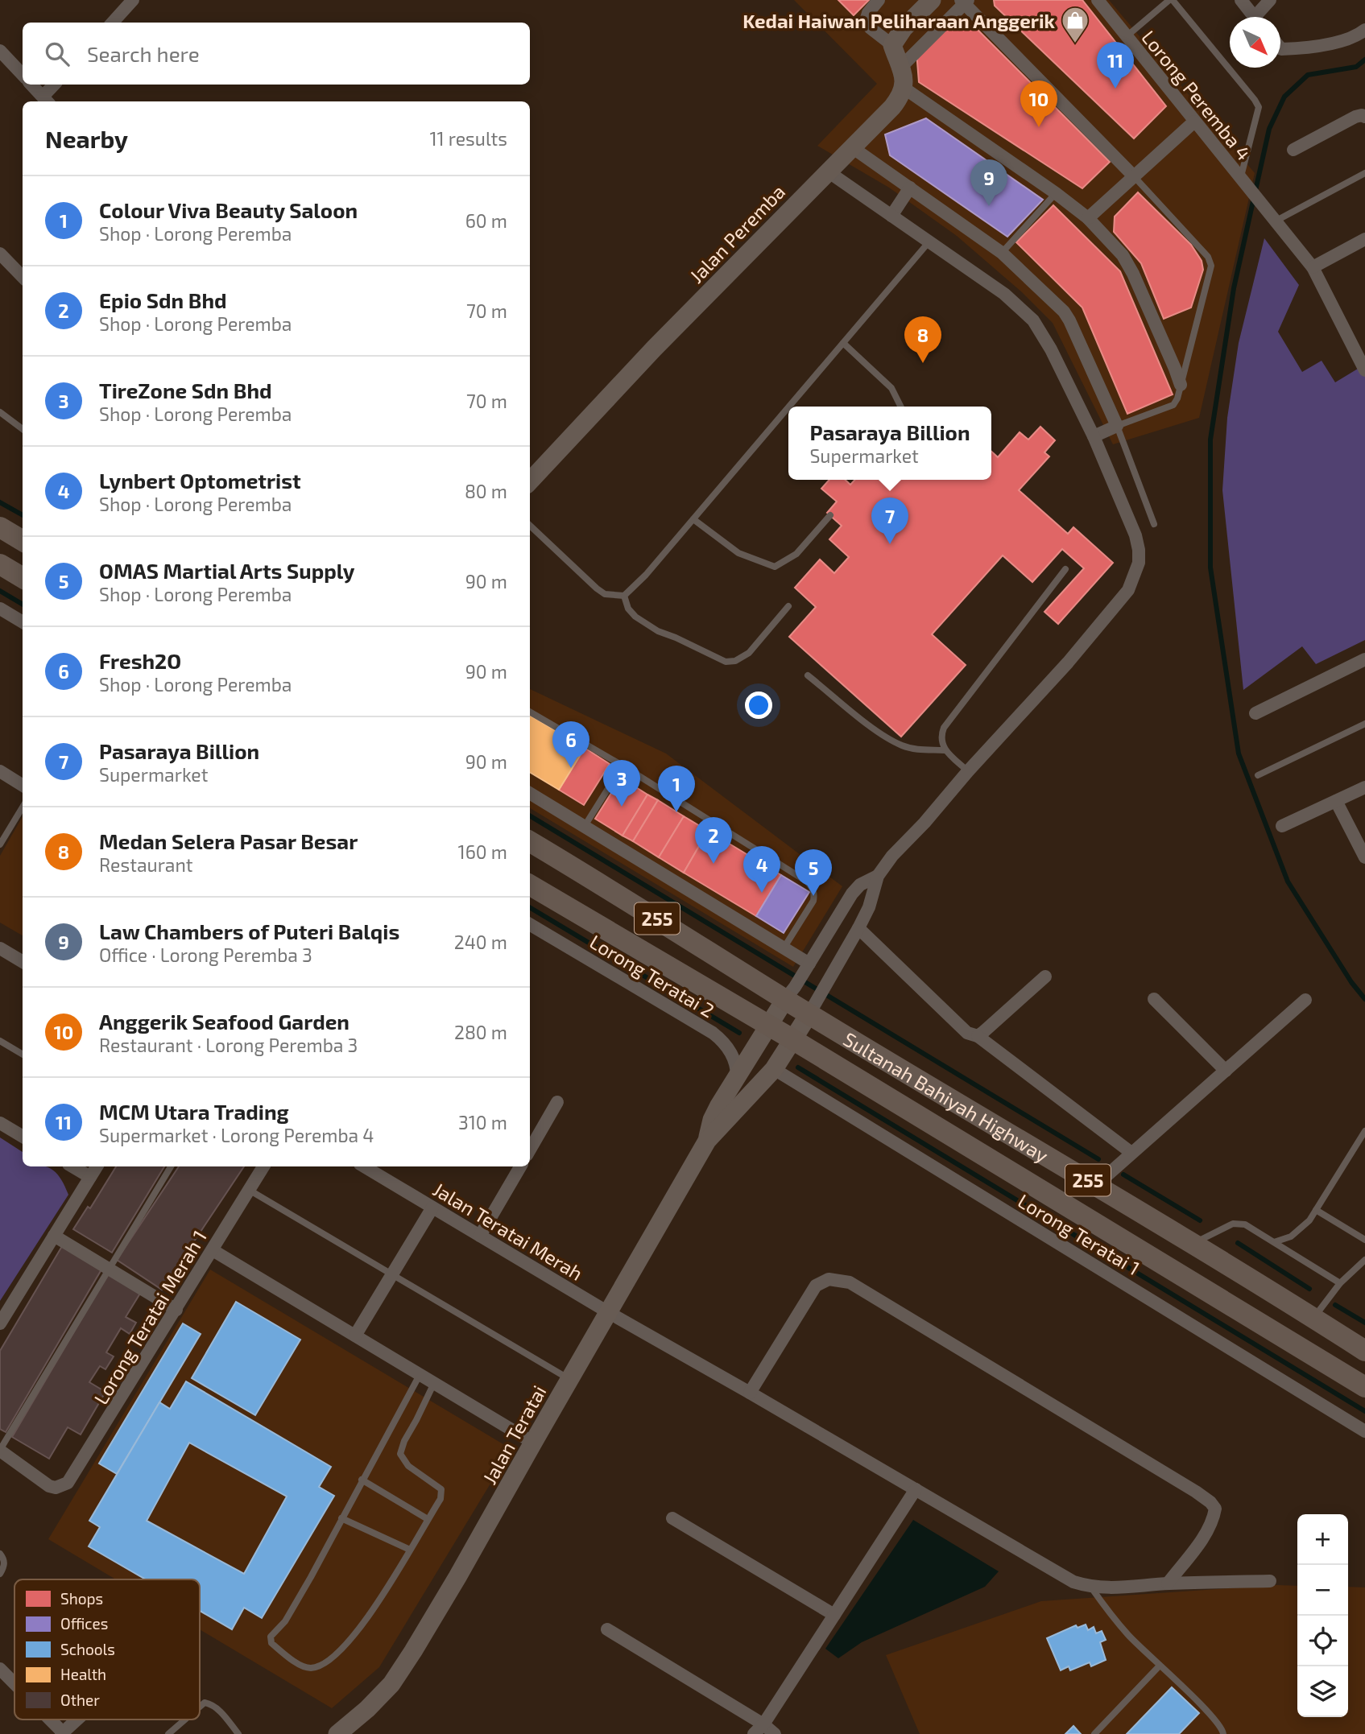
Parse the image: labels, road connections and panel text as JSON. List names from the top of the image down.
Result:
{
  "streets": {
    "main road": ["255", "Sultanah Bahiyah Highway"],
    "street": [
      "Lorong Peremba 4",
      "Jalan Peremba",
      "Lorong Teratai 2",
      "Jalan Teratai Merah",
      "Lorong Teratai 1",
      "Lorong Teratai Merah 1",
      "Jalan Teratai"
    ]
  },
  "crossings": [
    ["Lorong Teratai 2", "Jalan Teratai"],
    ["Sultanah Bahiyah Highway", "Jalan Teratai"],
    ["Jalan Teratai Merah", "Jalan Teratai"],
    ["Lorong Teratai 1", "Jalan Teratai"]
  ],
  "places": {
    "shop": ["Kedai Haiwan Peliharaan Anggerik"]
  },
  "legend": [
    "Shops",
    "Offices",
    "Schools",
    "Health",
    "Other"
  ],
  "north": "bottom right",
  "page": {
    "search": "Search here",
    "pins": [
      "11",
      "10",
      "9",
      "8",
      "7",
      "6",
      "3",
      "1",
      "2",
      "4",
      "5"
    ],
    "heading": ["Nearby", "11 results"],
    "list": [
      {
        "mark": "1",
        "name": "Colour Viva Beauty Saloon",
        "note": "Shop · Lorong Peremba",
        "value": "60 m"
      },
      {
        "mark": "2",
        "name": "Epio Sdn Bhd",
        "note": "Shop · Lorong Peremba",
        "value": "70 m"
      },
      {
        "mark": "3",
        "name": "TireZone Sdn Bhd",
        "note": "Shop · Lorong Peremba",
        "value": "70 m"
      },
      {
        "mark": "4",
        "name": "Lynbert Optometrist",
        "note": "Shop · Lorong Peremba",
        "value": "80 m"
      },
      {
        "mark": "5",
        "name": "OMAS Martial Arts Supply",
        "note": "Shop · Lorong Peremba",
        "value": "90 m"
      },
      {
        "mark": "6",
        "name": "Fresh2O",
        "note": "Shop · Lorong Peremba",
        "value": "90 m"
      },
      {
        "mark": "7",
        "name": "Pasaraya Billion",
        "note": "Supermarket",
        "value": "90 m"
      },
      {
        "mark": "8",
        "name": "Medan Selera Pasar Besar",
        "note": "Restaurant",
        "value": "160 m"
      },
      {
        "mark": "9",
        "name": "Law Chambers of Puteri Balqis",
        "note": "Office · Lorong Peremba 3",
        "value": "240 m"
      },
      {
        "mark": "10",
        "name": "Anggerik Seafood Garden",
        "note": "Restaurant · Lorong Peremba 3",
        "value": "280 m"
      },
      {
        "mark": "11",
        "name": "MCM Utara Trading",
        "note": "Supermarket · Lorong Peremba 4",
        "value": "310 m"
      }
    ],
    "popup": ["Pasaraya Billion", "Supermarket"],
    "map_buttons": ["+", "−"]
  }
}
